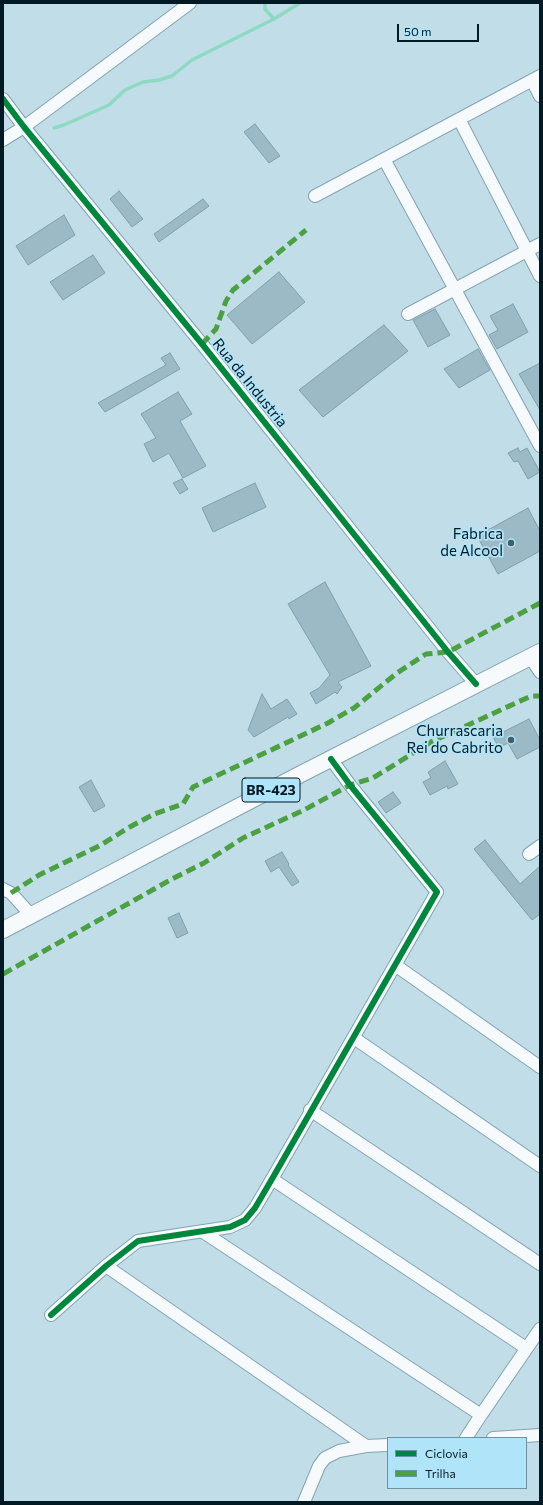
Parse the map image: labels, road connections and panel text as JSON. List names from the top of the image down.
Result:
{
  "streets": {
    "main road": ["BR-423"],
    "street": ["Rua da Industria"]
  },
  "crossings": [
    ["Rua da Industria", "BR-423"]
  ],
  "places": ["Fabrica de Alcool", "Churrascaria Rei do Cabrito"],
  "legend": ["Ciclovia", "Trilha"],
  "scale_bar": "50 m"
}
